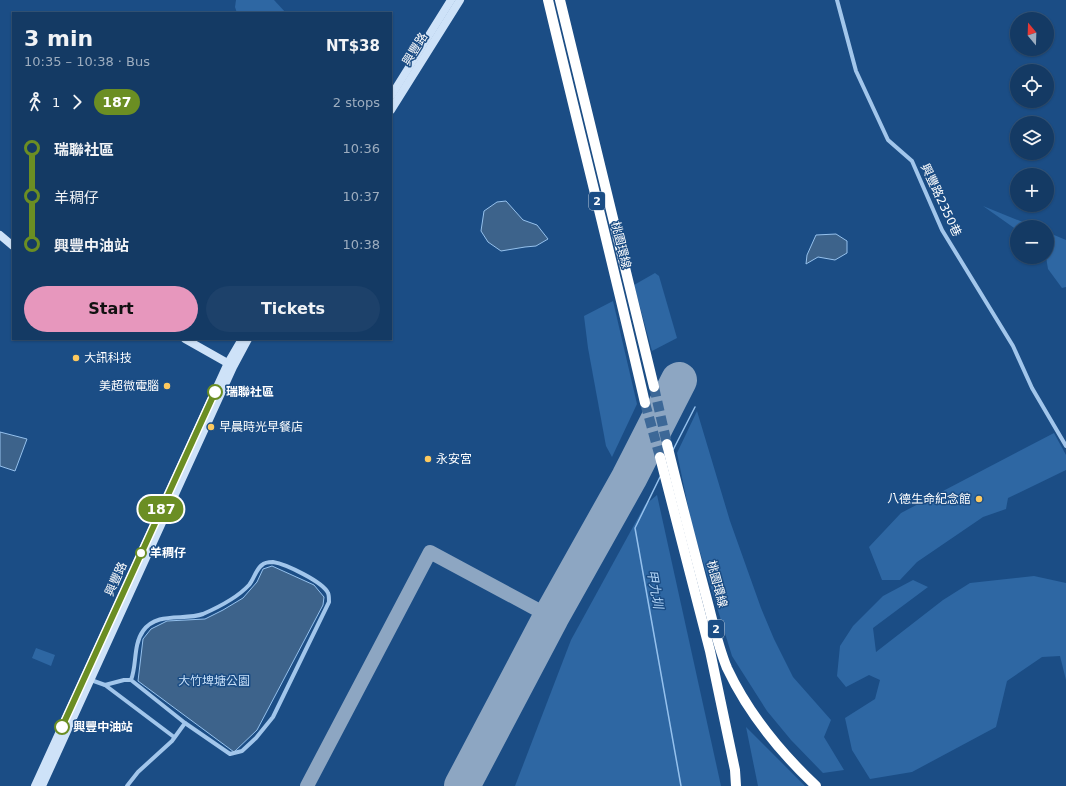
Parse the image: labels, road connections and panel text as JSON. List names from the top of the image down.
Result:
{
  "streets": {
    "highway": ["2", "桃園環線"],
    "main road": ["興豐路"],
    "street": ["興豐路2350巷"]
  },
  "water": ["甲九圳"],
  "parks": ["大竹埤塘公園"],
  "places": [
    "大訊科技",
    "美超微電腦",
    "瑞聯社區",
    "早晨時光早餐店",
    "永安宮",
    "八德生命紀念館",
    "羊稠仔",
    "興豐中油站"
  ],
  "lines": ["bus line 187"],
  "north": "top",
  "page": {
    "on_map": "187",
    "map_buttons": ["+", "−"],
    "heading": ["3 min", "10:35 – 10:38 · Bus", "NT$38"],
    "legs": ["1", "187", "2 stops"],
    "list": [
      {
        "name": "瑞聯社區",
        "value": "10:36"
      },
      {
        "name": "羊稠仔",
        "value": "10:37"
      },
      {
        "name": "興豐中油站",
        "value": "10:38"
      }
    ],
    "buttons": ["Start", "Tickets"]
  }
}
